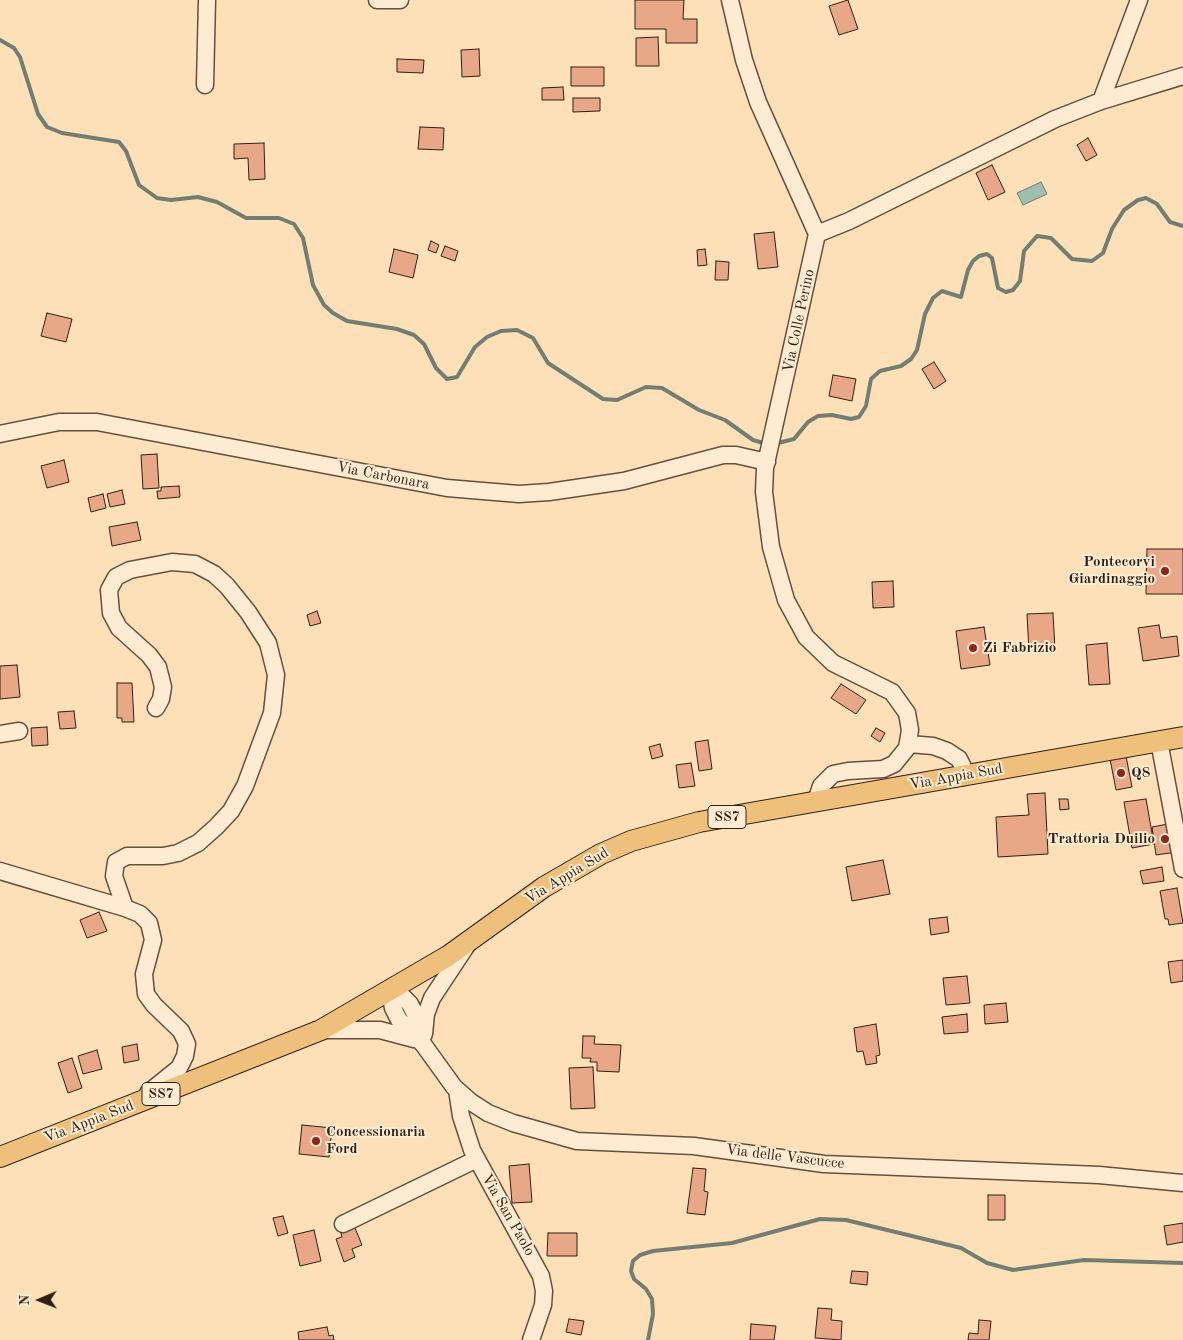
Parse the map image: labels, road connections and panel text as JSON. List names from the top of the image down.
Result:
{
  "streets": {
    "main road": ["Via Appia Sud", "SS7"],
    "street": [
      "Via Colle Perino",
      "Via Carbonara",
      "Via delle Vascucce",
      "Via San Paolo"
    ]
  },
  "crossings": [
    ["Via Colle Perino", "Via Carbonara"],
    ["Via Appia Sud", "Via delle Vascucce"],
    ["Via delle Vascucce", "Via San Paolo"]
  ],
  "places": [
    "Pontecorvi Giardinaggio",
    "Zi Fabrizio",
    "Q8",
    "Trattoria Duilio",
    "Concessionaria Ford"
  ],
  "north": "left"
}
